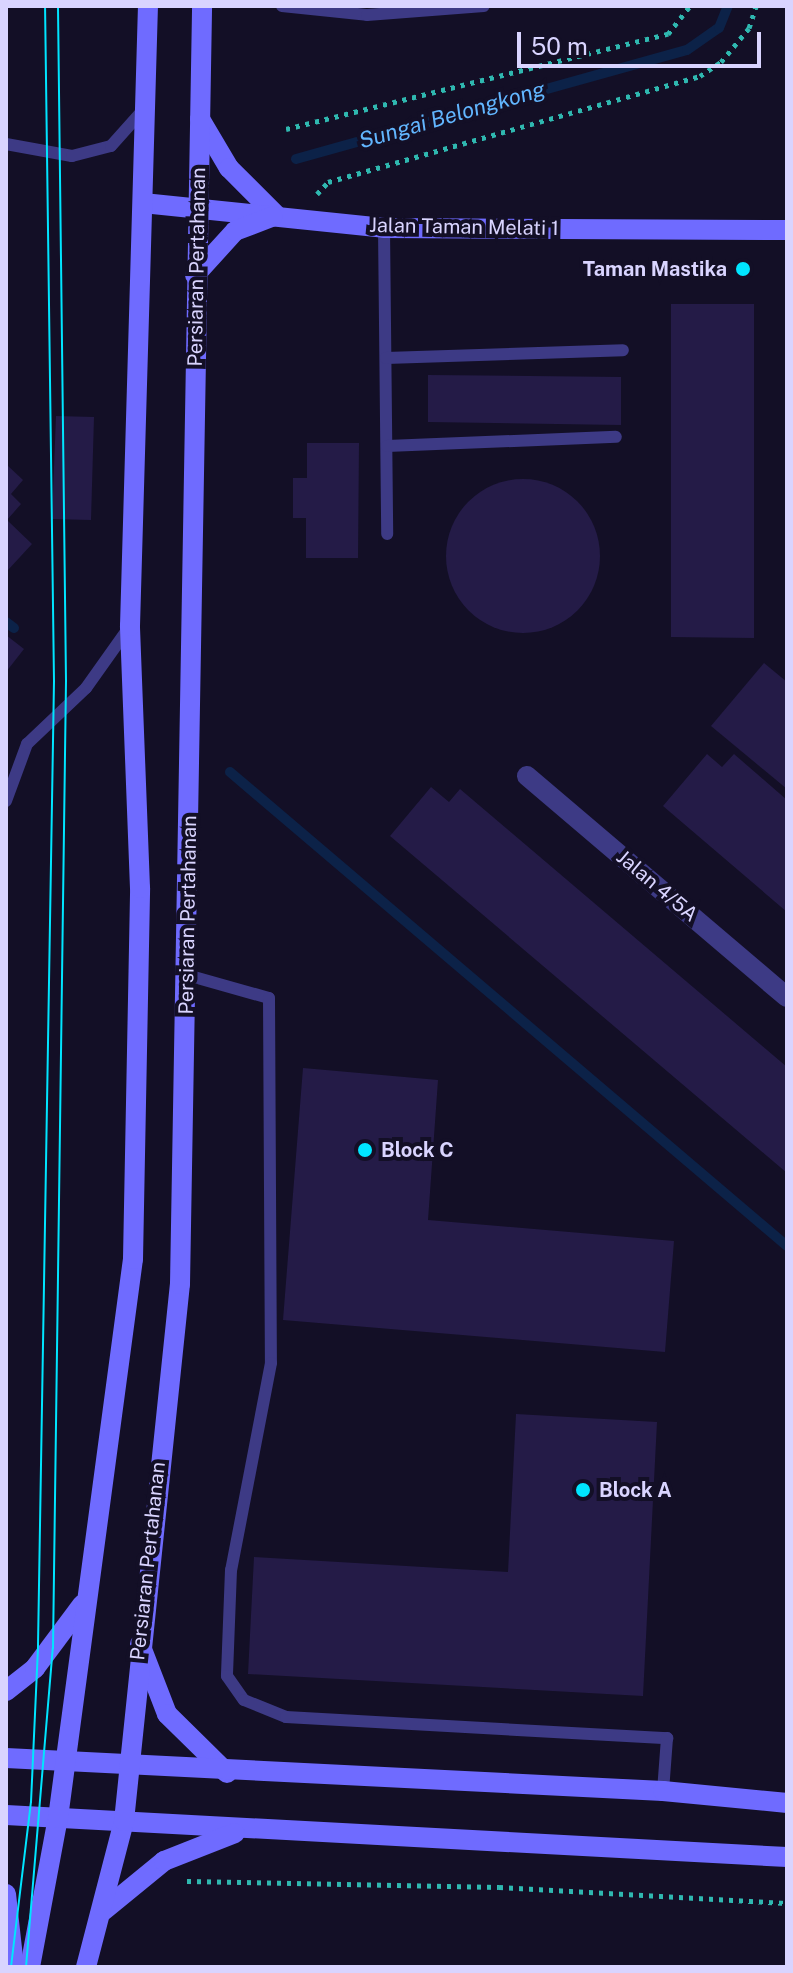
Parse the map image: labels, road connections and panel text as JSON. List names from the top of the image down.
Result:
{
  "streets": {
    "main road": ["Jalan Taman Melati 1", "Persiaran Pertahanan"],
    "street": ["Jalan 4/5A"]
  },
  "crossings": [
    ["Jalan Taman Melati 1", "Persiaran Pertahanan"]
  ],
  "water": ["Sungai Belongkong"],
  "places": ["Taman Mastika", "Block C", "Block A"],
  "scale_bar": "50 m"
}
